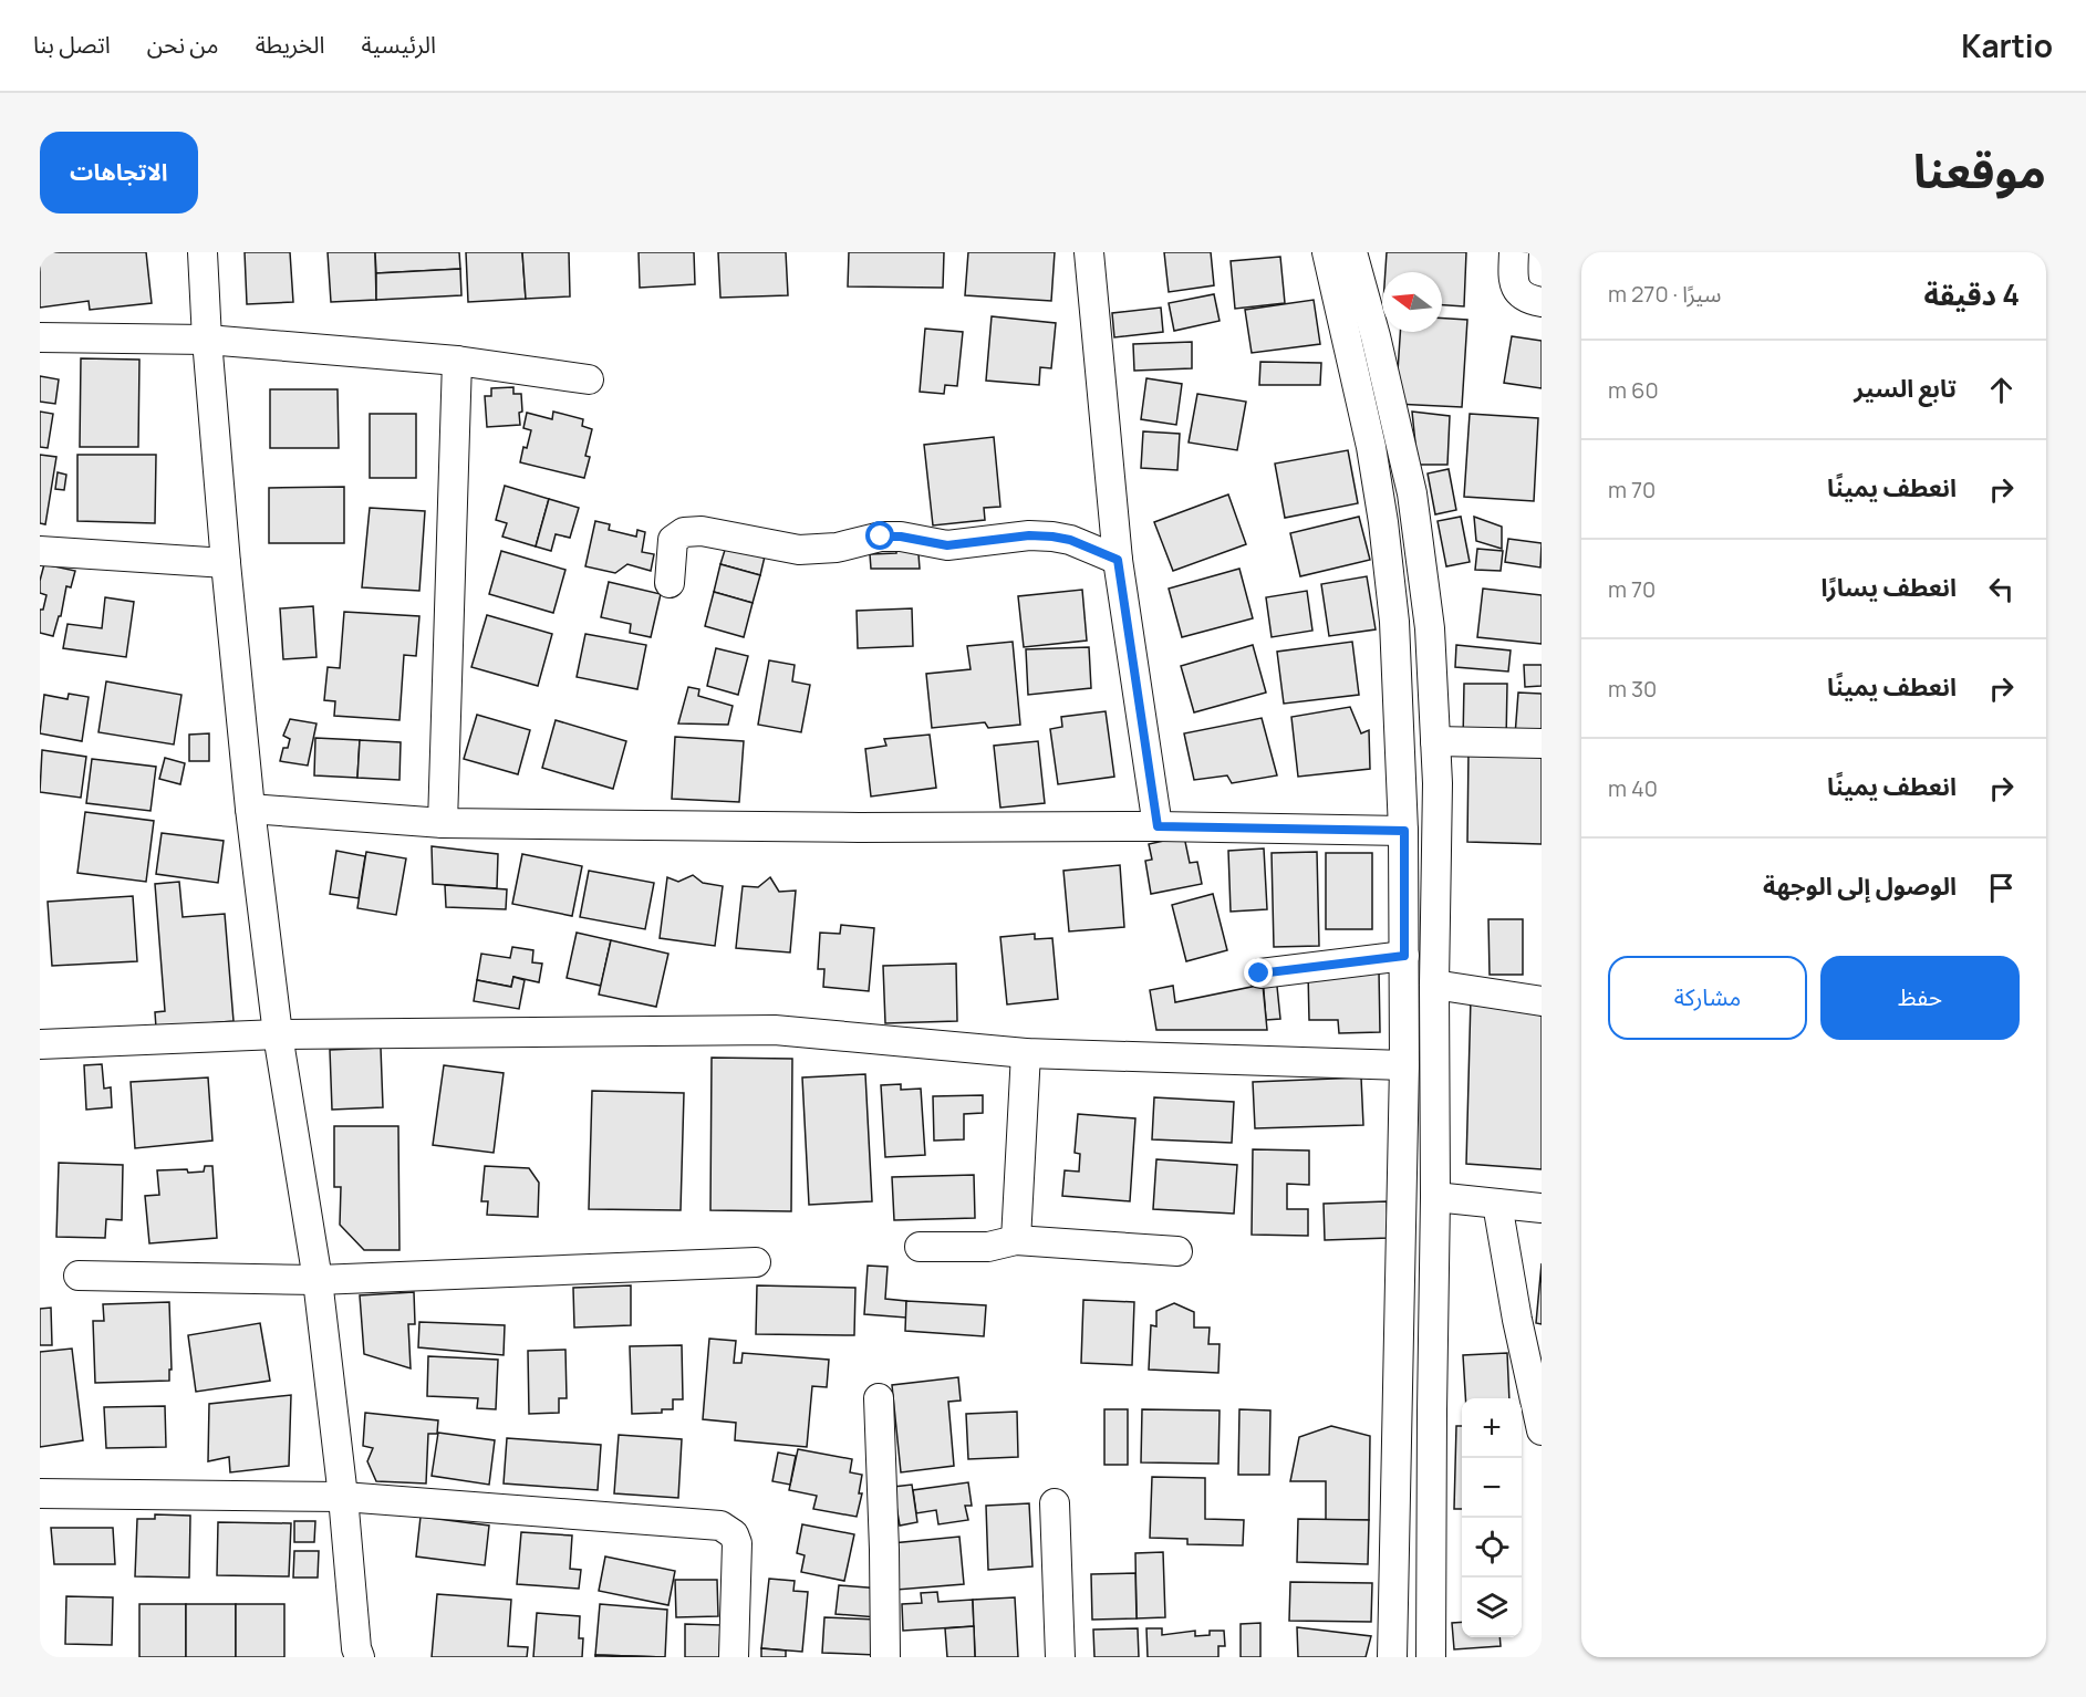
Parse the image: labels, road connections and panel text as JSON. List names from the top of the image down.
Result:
{
  "north": "left",
  "page": {
    "header": "Kartio",
    "nav": [
      "الرئيسية",
      "الخريطة",
      "من نحن",
      "اتصل بنا"
    ],
    "title": "موقعنا",
    "buttons": [
      "الاتجاهات",
      ["حفظ", "مشاركة"]
    ],
    "heading": ["4 دقيقة", "سيرًا · 270 m"],
    "list": [
      ["تابع السير", "60 m"],
      ["انعطف يمينًا", "70 m"],
      ["انعطف يسارًا", "70 m"],
      ["انعطف يمينًا", "30 m"],
      ["انعطف يمينًا", "40 m"],
      "الوصول إلى الوجهة"
    ],
    "map_buttons": ["+", "−"]
  }
}
